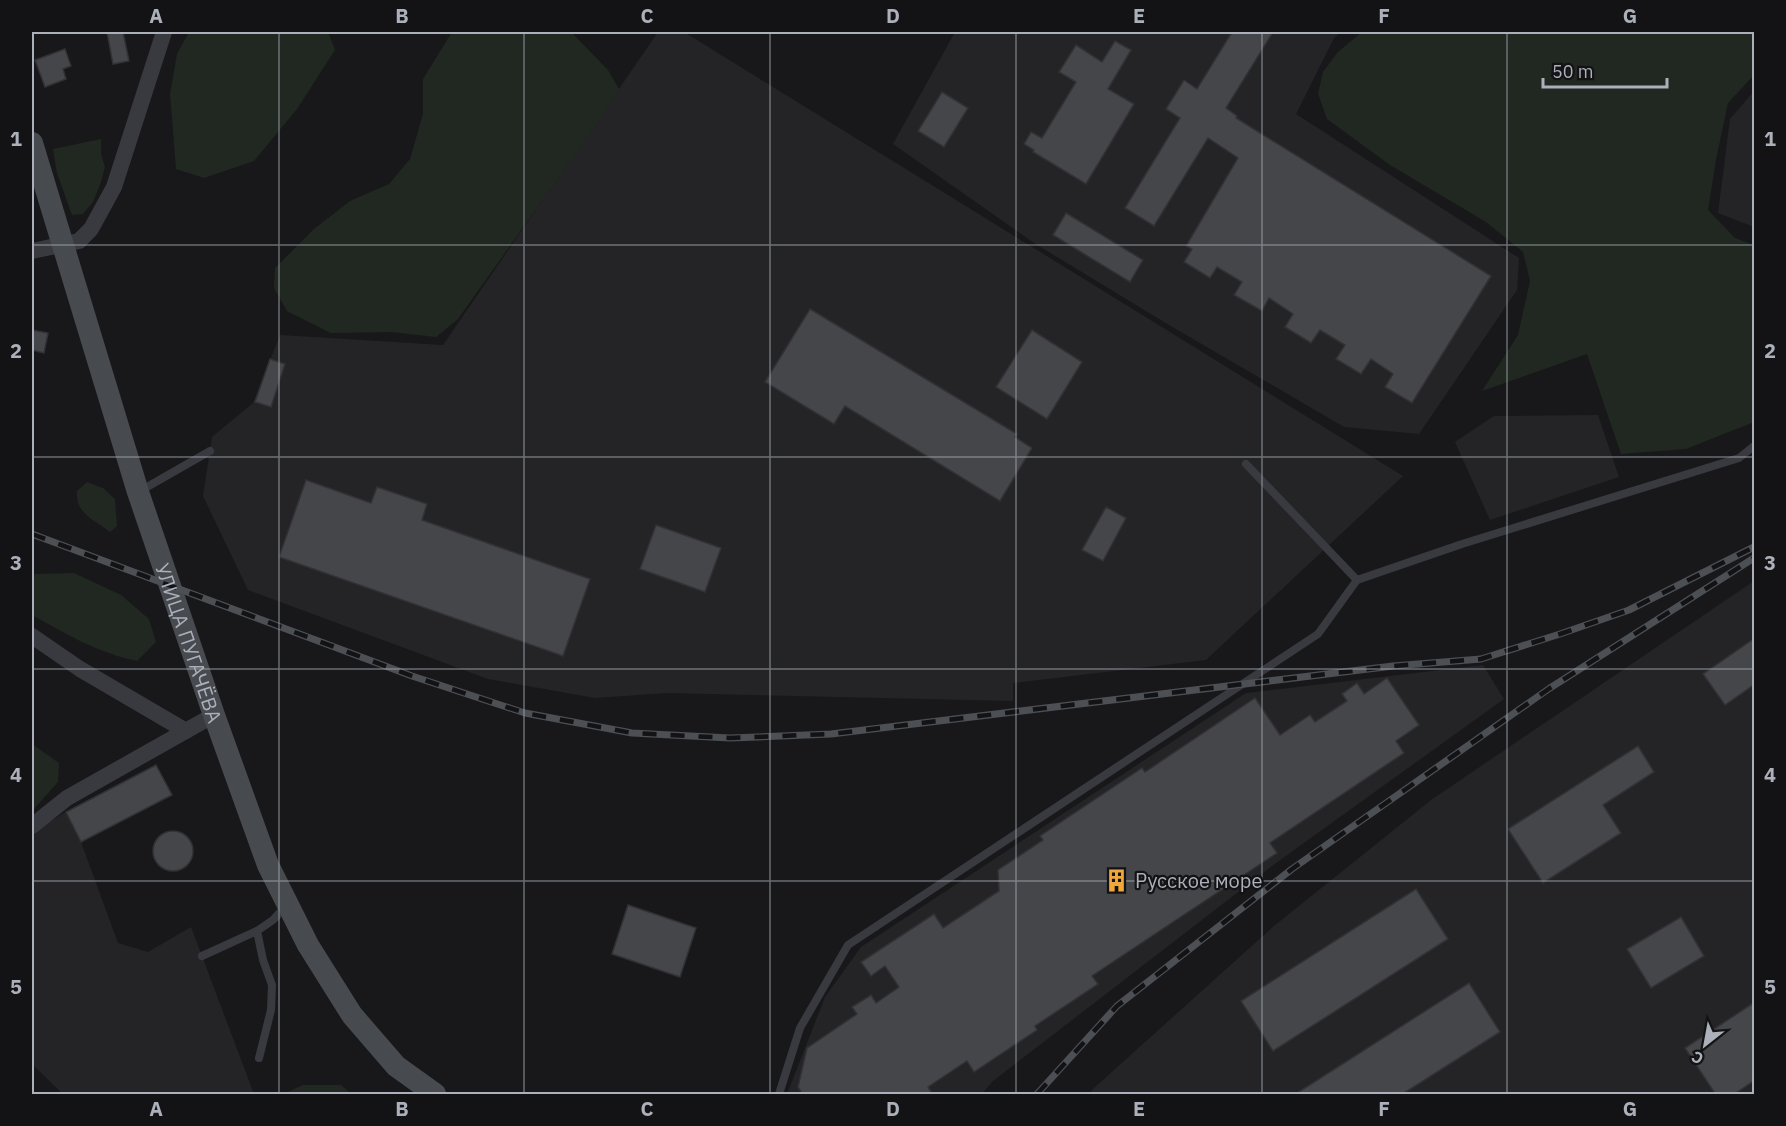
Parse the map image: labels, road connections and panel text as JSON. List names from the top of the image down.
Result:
{
  "streets": {
    "street": ["УЛИЦА ПУГАЧЁВА"]
  },
  "places": {
    "building": ["Русское море"]
  },
  "scale_bar": "50 m",
  "north": "bottom left",
  "grid": {
    "columns": [
      "A",
      "B",
      "C",
      "D",
      "E",
      "F",
      "G"
    ],
    "rows": [
      "1",
      "2",
      "3",
      "4",
      "5"
    ]
  }
}
